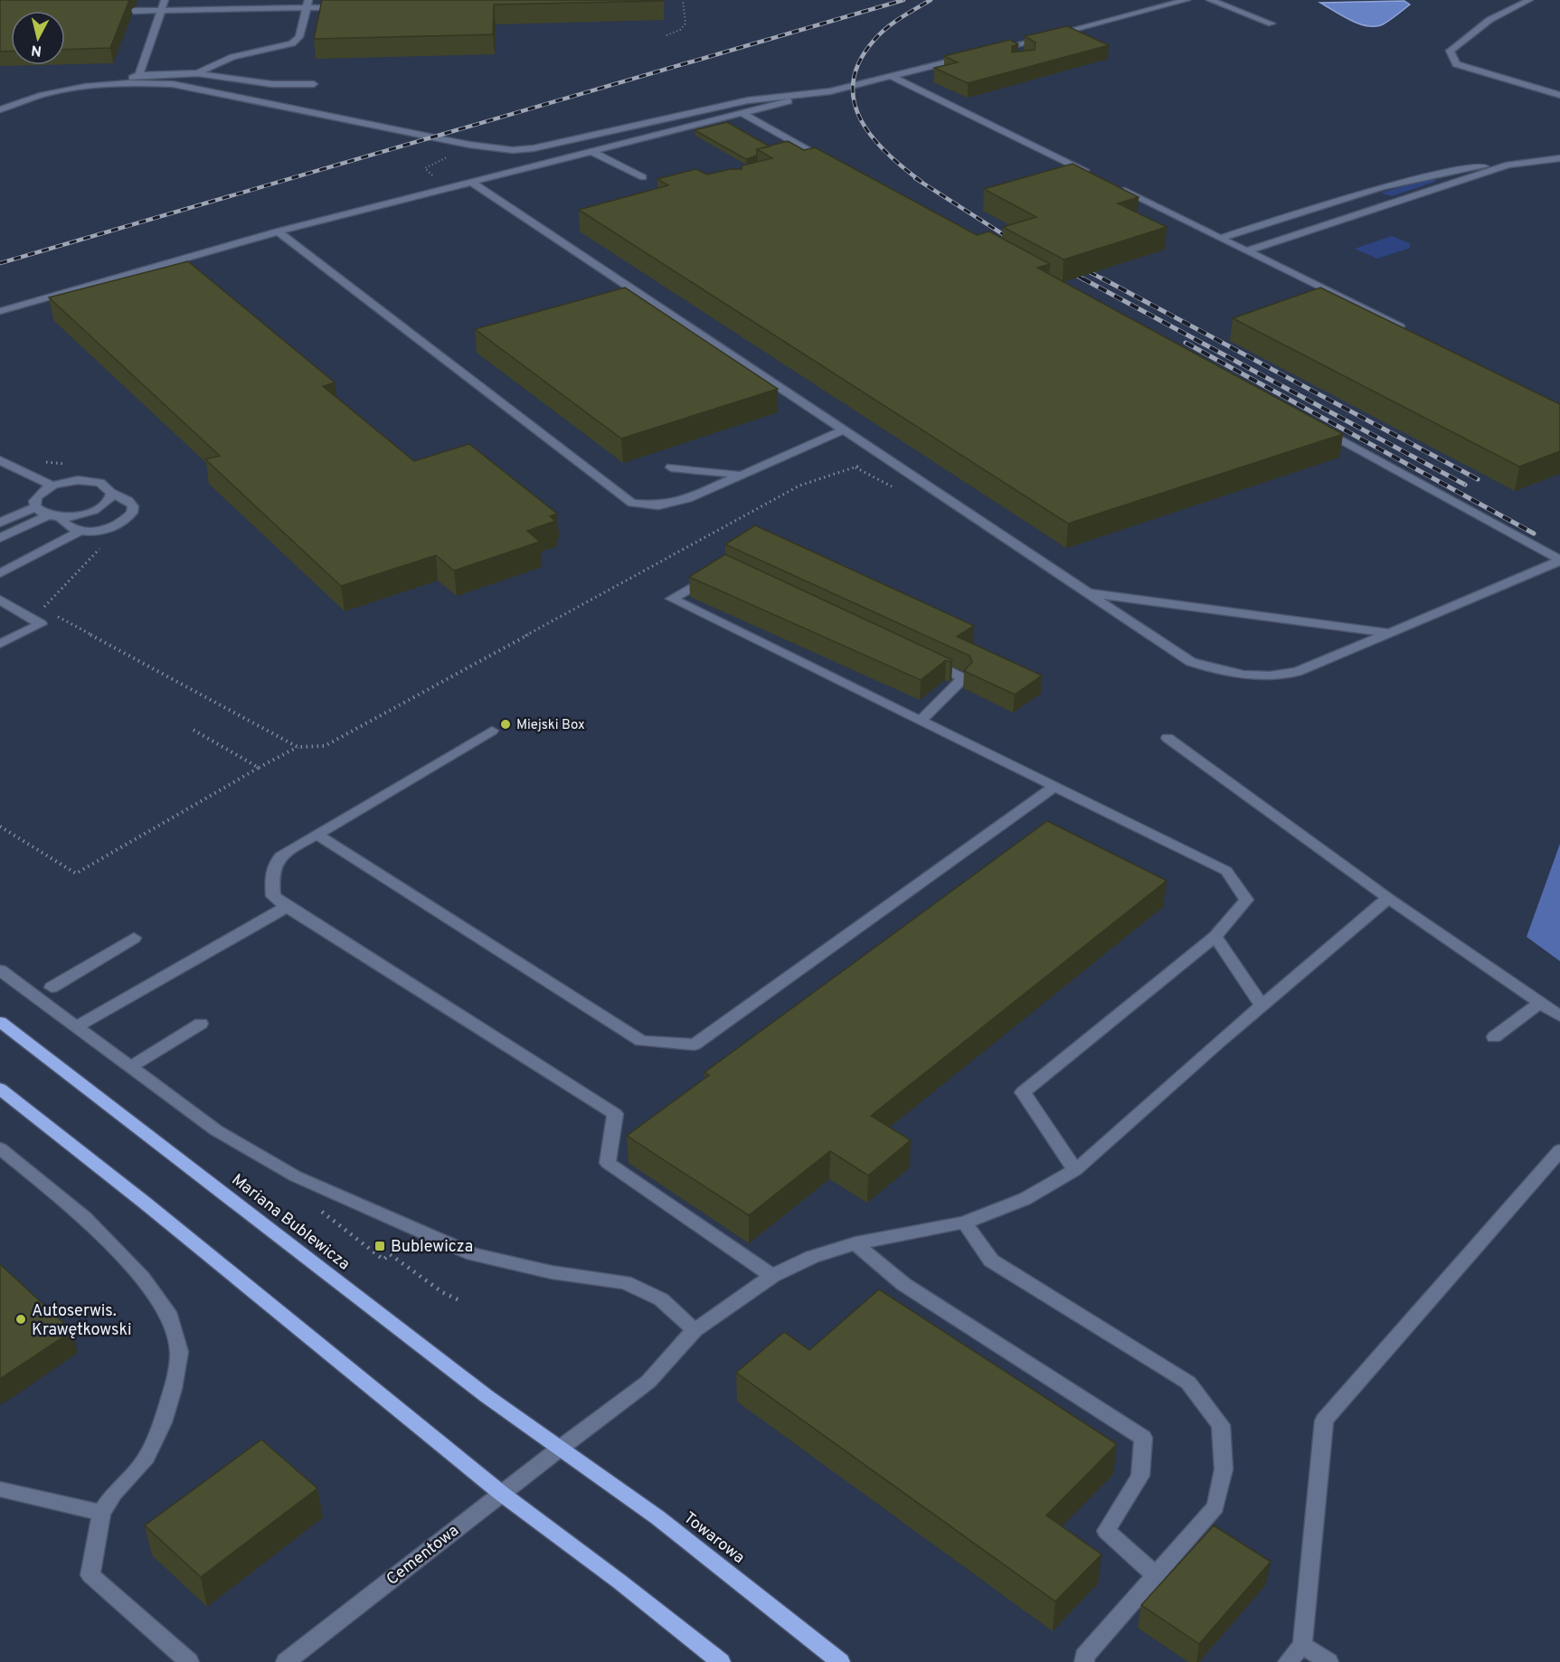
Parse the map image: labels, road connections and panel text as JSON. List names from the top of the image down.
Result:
{
  "streets": {
    "main road": ["Mariana Bublewicza", "Towarowa"],
    "street": ["Cementowa"]
  },
  "crossings": [
    ["Mariana Bublewicza", "Towarowa"],
    ["Mariana Bublewicza", "Cementowa"],
    ["Towarowa", "Cementowa"]
  ],
  "places": {
    "other": ["Miejski Box", "Autoserwis. Krawętkowski"],
    "transit": ["Bublewicza"]
  },
  "north": "bottom"
}
